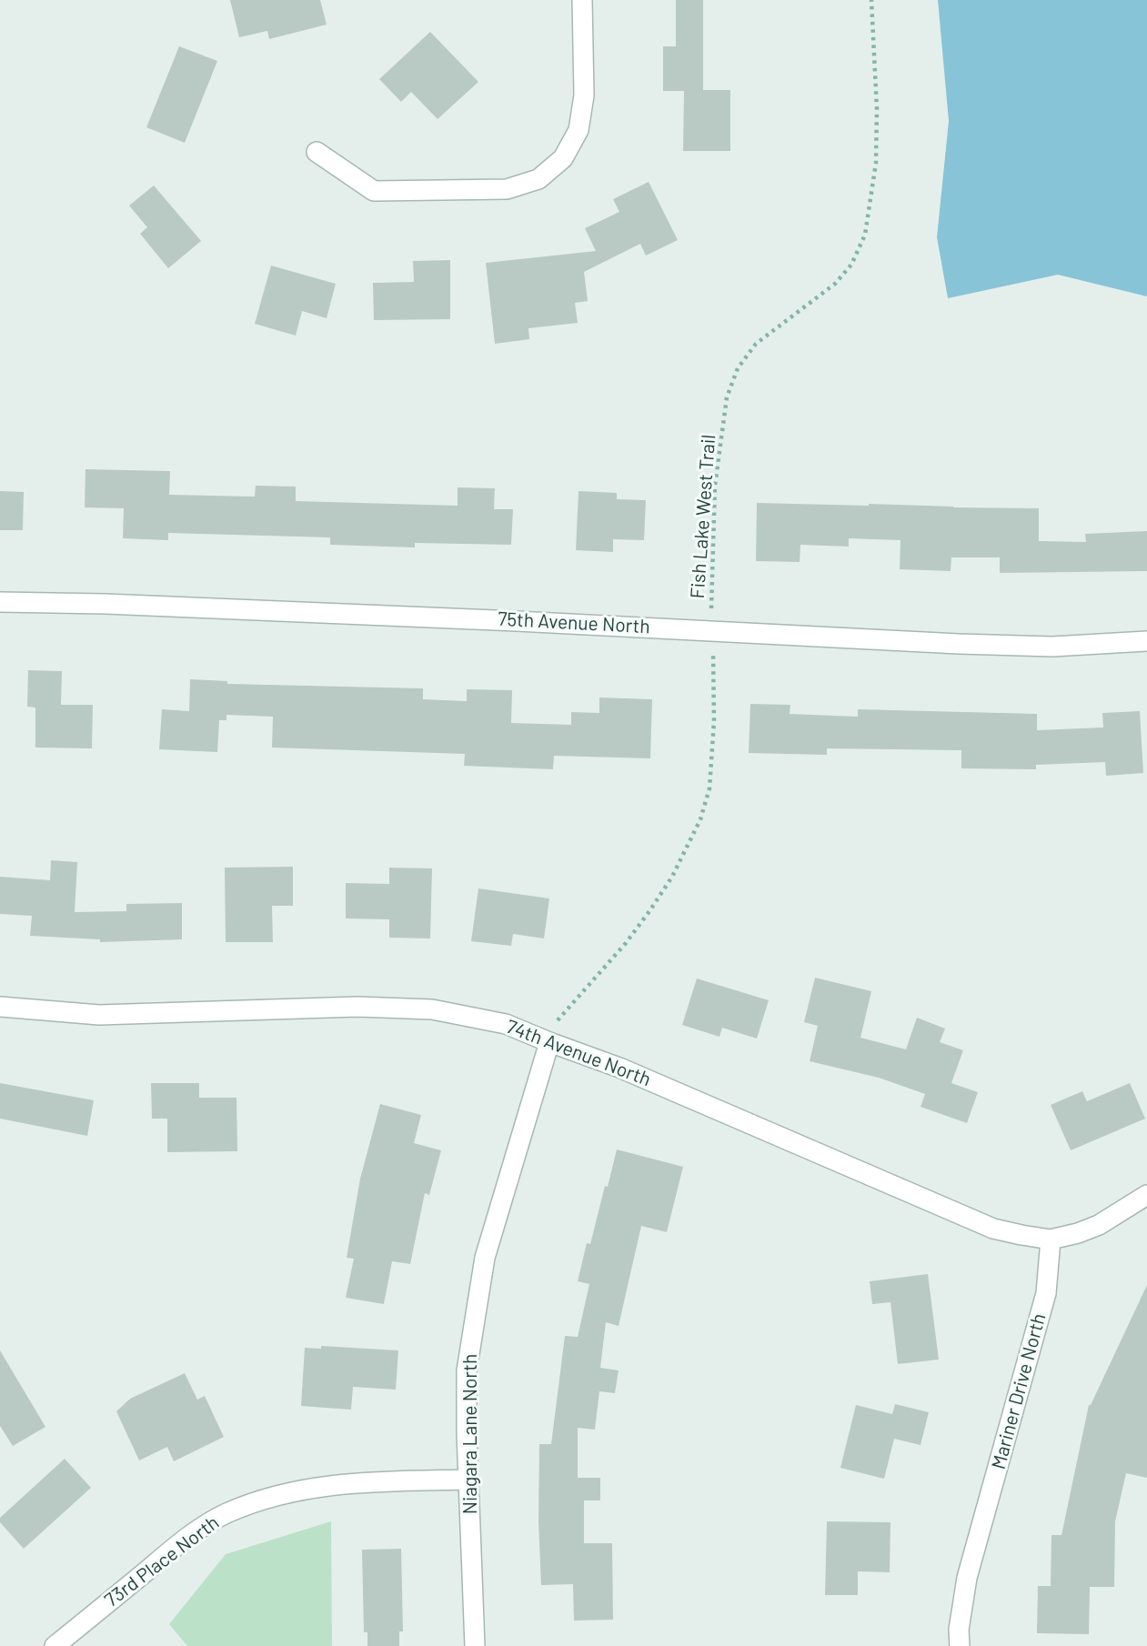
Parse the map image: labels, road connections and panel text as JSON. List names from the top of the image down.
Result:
{
  "streets": {
    "street": [
      "75th Avenue North",
      "74th Avenue North",
      "Mariner Drive North",
      "Niagara Lane North",
      "73rd Place North"
    ],
    "path": ["Fish Lake West Trail"]
  },
  "crossings": [
    ["Fish Lake West Trail", "75th Avenue North"],
    ["Fish Lake West Trail", "74th Avenue North"],
    ["Fish Lake West Trail", "Niagara Lane North"],
    ["74th Avenue North", "Mariner Drive North"],
    ["74th Avenue North", "Niagara Lane North"],
    ["Niagara Lane North", "73rd Place North"]
  ]
}
